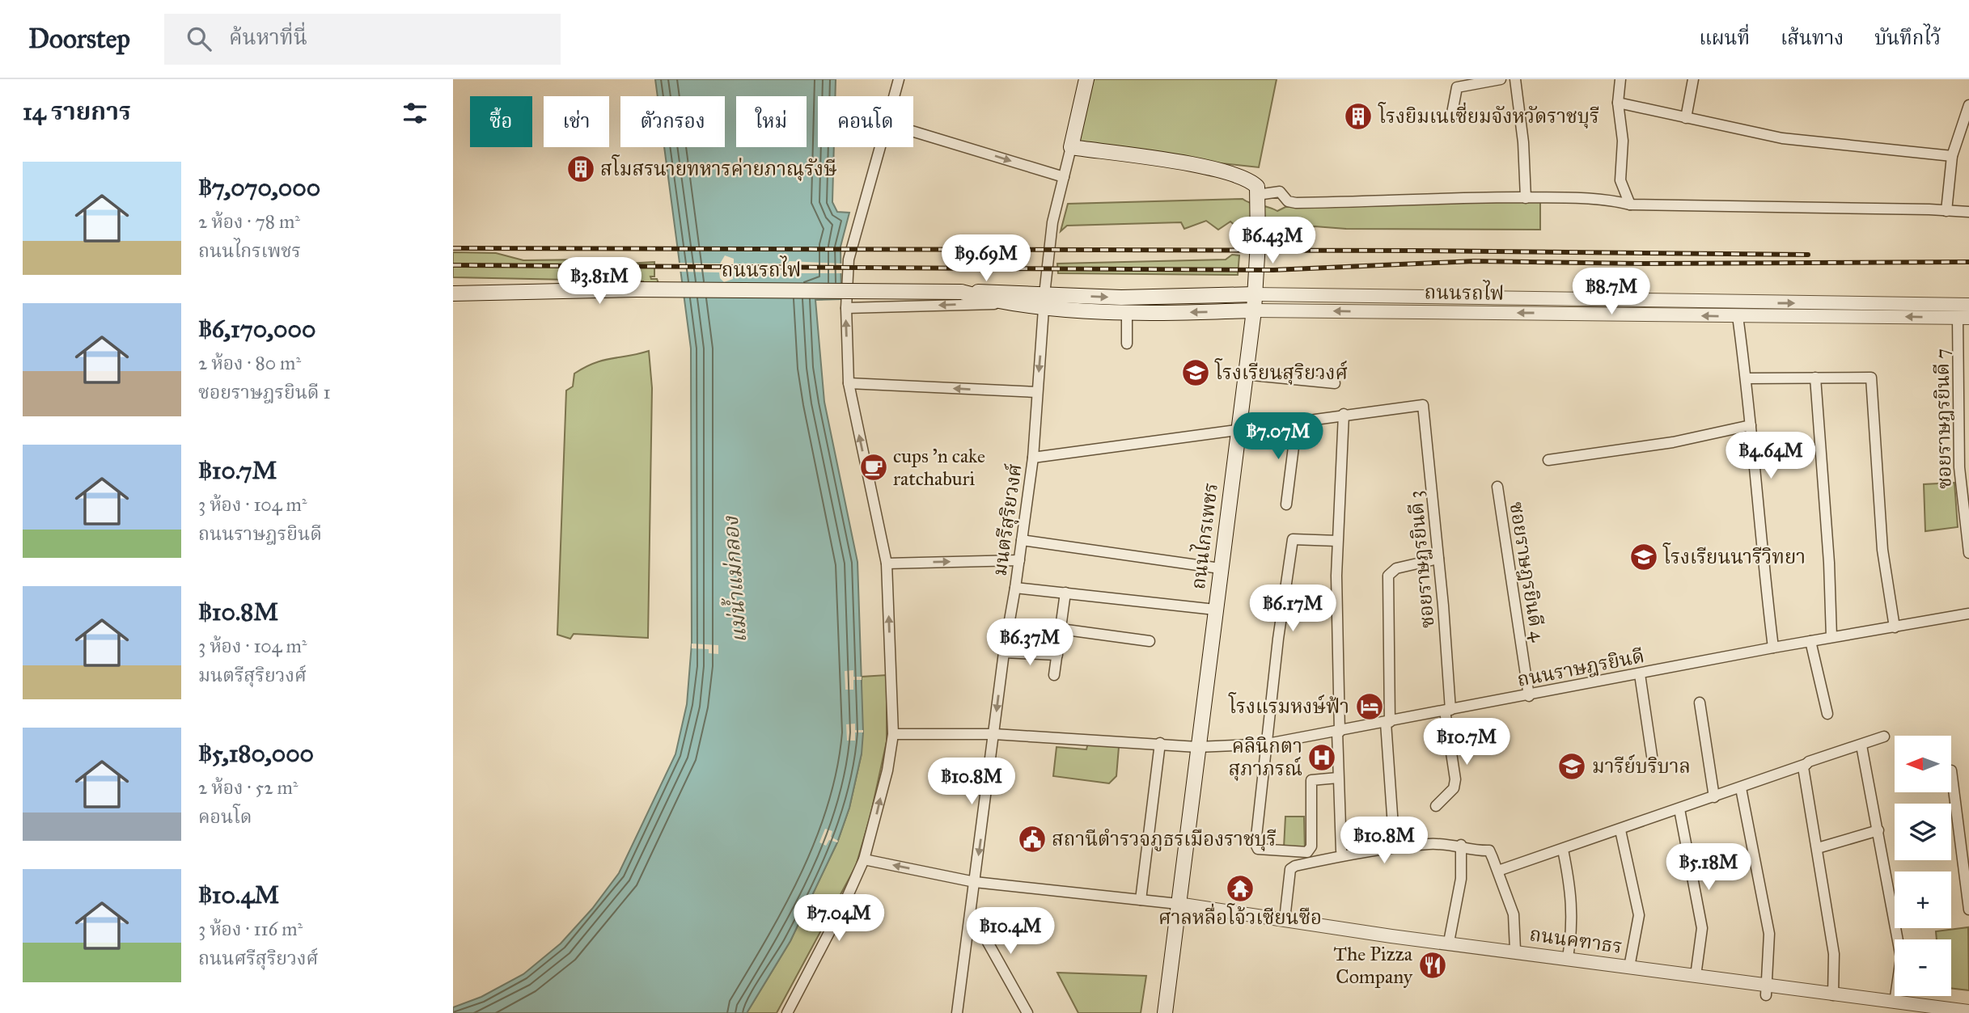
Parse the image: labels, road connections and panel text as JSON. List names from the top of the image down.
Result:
{
  "streets": {
    "main road": ["ถนนรถไฟ", "ถนนไกรเพชร"],
    "street": [
      "ซอยราษฎรยินดี 7",
      "มนตรีสุริยวงศ์",
      "ซอยราษฎรยินดี 3",
      "ซอยราษฎรยินดี 4",
      "ถนนราษฎรยินดี",
      "ถนนคฑาธร"
    ]
  },
  "crossings": [
    ["ถนนรถไฟ", "ซอยราษฎรยินดี 7"],
    ["ถนนรถไฟ", "มนตรีสุริยวงศ์"],
    ["ถนนรถไฟ", "ถนนไกรเพชร"],
    ["มนตรีสุริยวงศ์", "ถนนราษฎรยินดี"],
    ["ถนนไกรเพชร", "ถนนราษฎรยินดี"],
    ["ถนนไกรเพชร", "ถนนคฑาธร"],
    ["ซอยราษฎรยินดี 3", "ถนนราษฎรยินดี"],
    ["ซอยราษฎรยินดี 4", "ถนนราษฎรยินดี"]
  ],
  "one_way": ["มนตรีสุริยวงศ์"],
  "water": ["แม่น้ำแม่กลอง"],
  "places": {
    "building": ["โรงยิมเนเซี่ยมจังหวัดราชบุรี", "สโมสรนายทหารค่ายภาณุรังษี"],
    "school or university": ["โรงเรียนสุริยวงศ์", "โรงเรียนนารีวิทยา", "มารีย์บริบาล"],
    "cafe": ["cups 'n cake ratchaburi"],
    "hotel": ["โรงแรมหงษ์ฟ้า"],
    "hospital": ["คลินิกตา สุภาภรณ์"],
    "public building": ["สถานีตำรวจภูธรเมืองราชบุรี"],
    "temple": ["ศาลหลื่อโจ้วเซียนซือ"],
    "restaurant": ["The Pizza Company"]
  },
  "north": "left",
  "page": {
    "header": "Doorstep",
    "search": "ค้นหาที่นี่",
    "nav": ["แผนที่", "เส้นทาง", "บันทึกไว้"],
    "heading": "14 รายการ",
    "chip": [
      "ซื้อ",
      "เช่า",
      "ตัวกรอง",
      "ใหม่",
      "คอนโด"
    ],
    "list": [
      {
        "name": "฿7,070,000",
        "note": "2 ห้อง · 78 m² · ถนนไกรเพชร"
      },
      {
        "name": "฿6,170,000",
        "note": "2 ห้อง · 80 m² · ซอยราษฎรยินดี 1"
      },
      {
        "name": "฿10.7M",
        "note": "3 ห้อง · 104 m² · ถนนราษฎรยินดี"
      },
      {
        "name": "฿10.8M",
        "note": "3 ห้อง · 104 m² · มนตรีสุริยวงศ์"
      },
      {
        "name": "฿5,180,000",
        "note": "2 ห้อง · 52 m² · คอนโด"
      },
      {
        "name": "฿10.4M",
        "note": "3 ห้อง · 116 m² · ถนนศรีสุริยวงศ์"
      }
    ],
    "price": [
      "฿6.43M",
      "฿9.69M",
      "฿3.81M",
      "฿8.7M",
      "฿7.07M",
      "฿4.64M",
      "฿6.17M",
      "฿6.37M",
      "฿10.7M",
      "฿10.8M",
      "฿10.8M",
      "฿5.18M",
      "฿7.04M",
      "฿10.4M"
    ],
    "map_buttons": ["+", "−"]
  }
}
